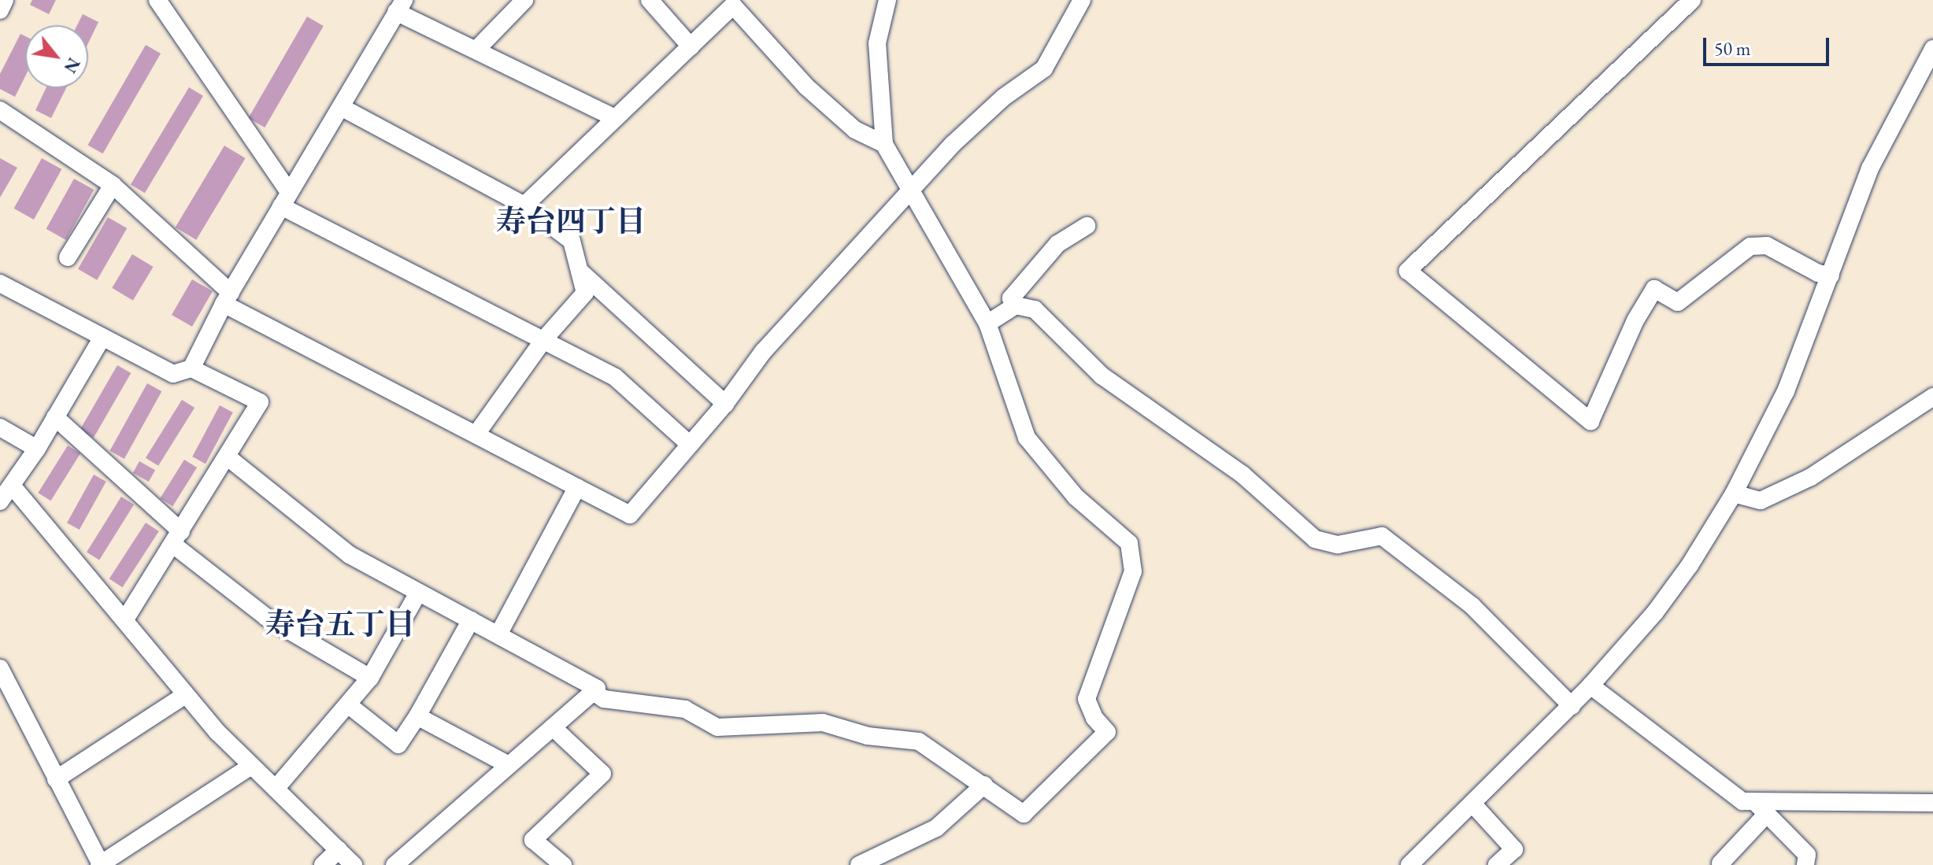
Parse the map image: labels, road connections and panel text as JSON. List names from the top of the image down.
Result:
{
  "districts": ["寿台四丁目", "寿台五丁目"],
  "scale_bar": "50 m",
  "north": "bottom right"
}
